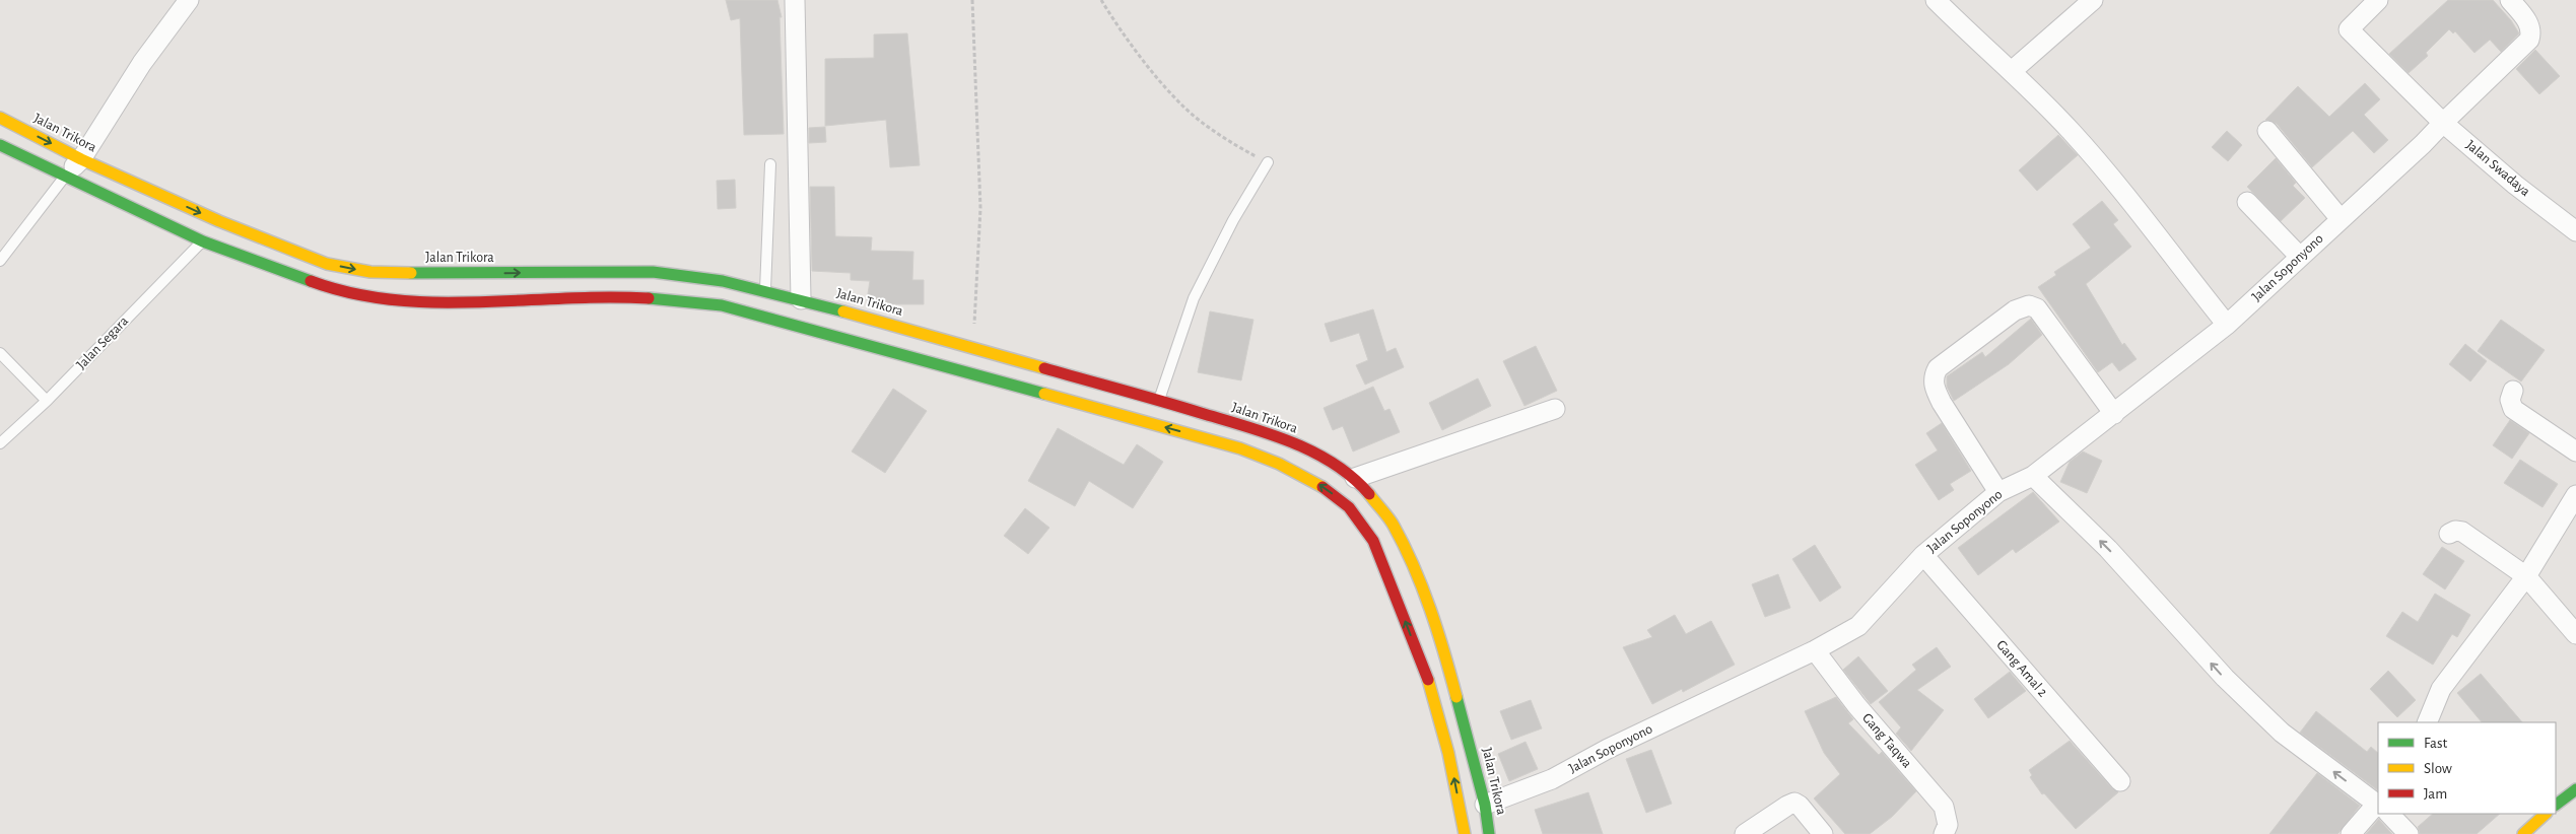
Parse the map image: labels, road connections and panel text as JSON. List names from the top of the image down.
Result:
{
  "streets": {
    "main road": ["Jalan Trikora"],
    "street": [
      "Jalan Swadaya",
      "Jalan Soponyono",
      "Gang Amal 2",
      "Gang Taqwa"
    ],
    "lane": ["Jalan Segara"]
  },
  "crossings": [
    ["Jalan Trikora", "Jalan Soponyono"],
    ["Jalan Swadaya", "Jalan Soponyono"],
    ["Jalan Soponyono", "Gang Amal 2"],
    ["Jalan Soponyono", "Gang Taqwa"]
  ],
  "legend": ["Fast", "Slow", "Jam"]
}
